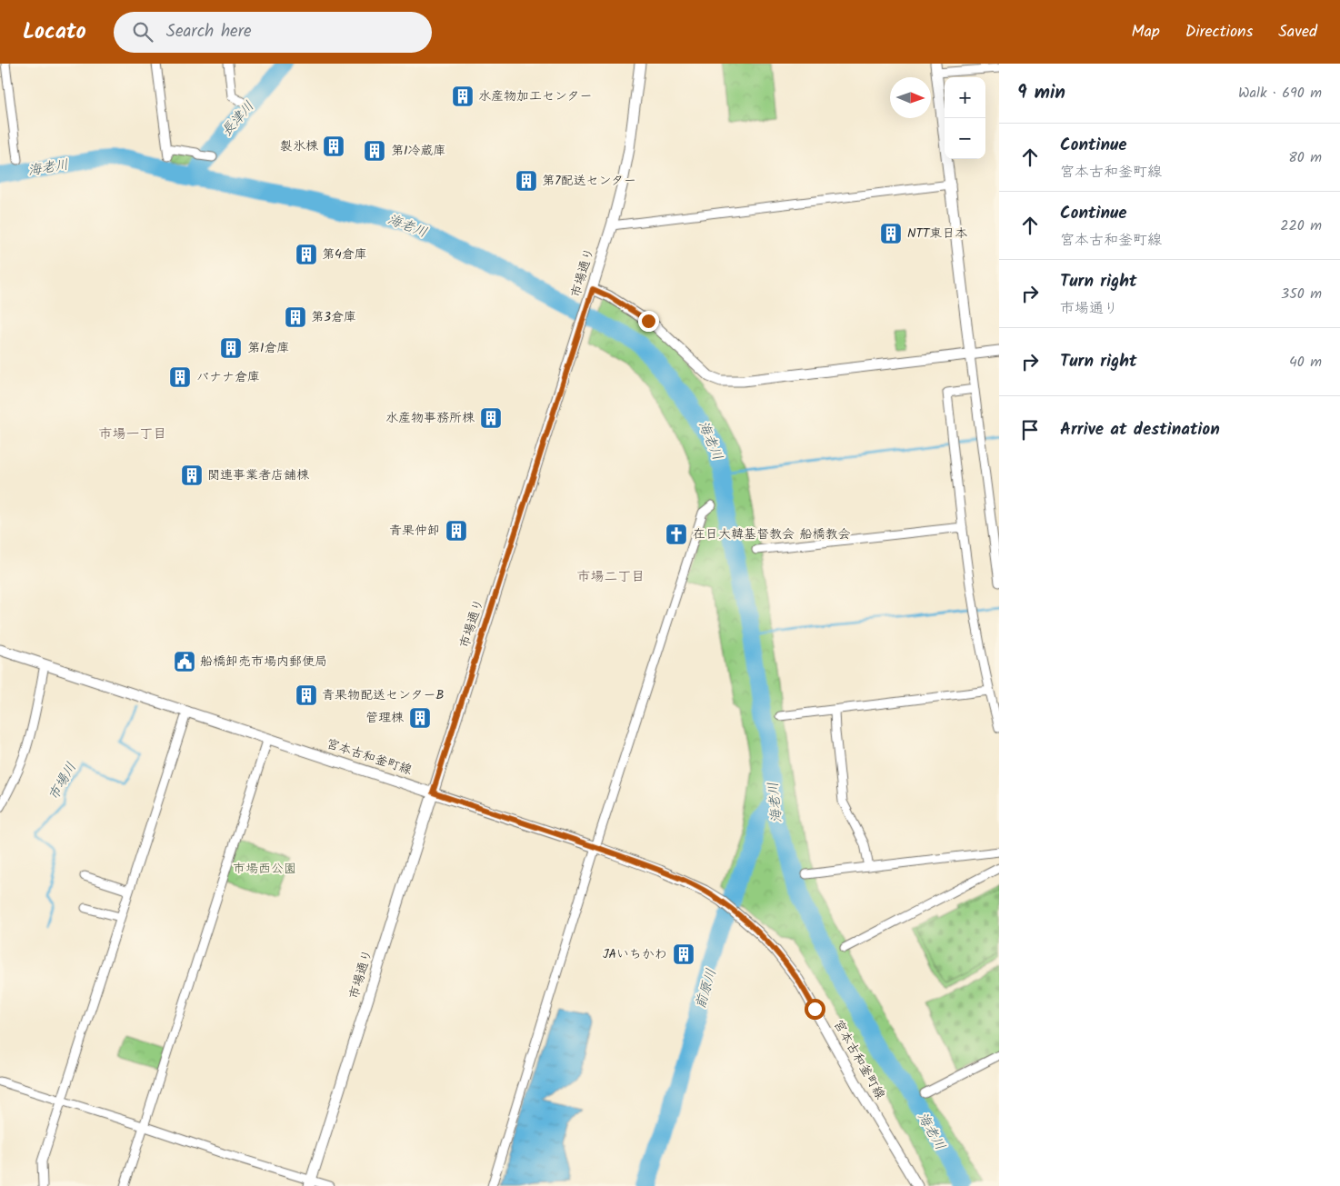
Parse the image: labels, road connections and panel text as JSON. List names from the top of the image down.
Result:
{
  "streets": {
    "street": ["市場通り", "宮本古和釜町線"]
  },
  "crossings": [
    ["市場通り", "宮本古和釜町線"]
  ],
  "districts": ["市場一丁目", "市場二丁目"],
  "water": [
    "長津川",
    "海老川",
    "市場川",
    "前原川"
  ],
  "parks": ["市場西公園"],
  "places": {
    "building": [
      "水産物加工センター",
      "製氷棟",
      "第1冷蔵庫",
      "第7配送センター",
      "NTT東日本",
      "第4倉庫",
      "第3倉庫",
      "第1倉庫",
      "バナナ倉庫",
      "水産物事務所棟",
      "関連事業者店舗棟",
      "青果仲卸",
      "青果物配送センターB",
      "管理棟",
      "JAいちかわ"
    ],
    "church": ["在日大韓基督教会 船橋教会"],
    "public building": ["船橋卸売市場内郵便局"]
  },
  "north": "right",
  "page": {
    "header": "Locato",
    "search": "Search here",
    "nav": ["Map", "Directions", "Saved"],
    "heading": ["9 min", "Walk · 690 m"],
    "map_buttons": ["+", "−"],
    "list": [
      ["Continue", "宮本古和釜町線", "80 m"],
      ["Continue", "宮本古和釜町線", "220 m"],
      ["Turn right", "市場通り", "350 m"],
      ["Turn right", "40 m"],
      "Arrive at destination"
    ]
  }
}
